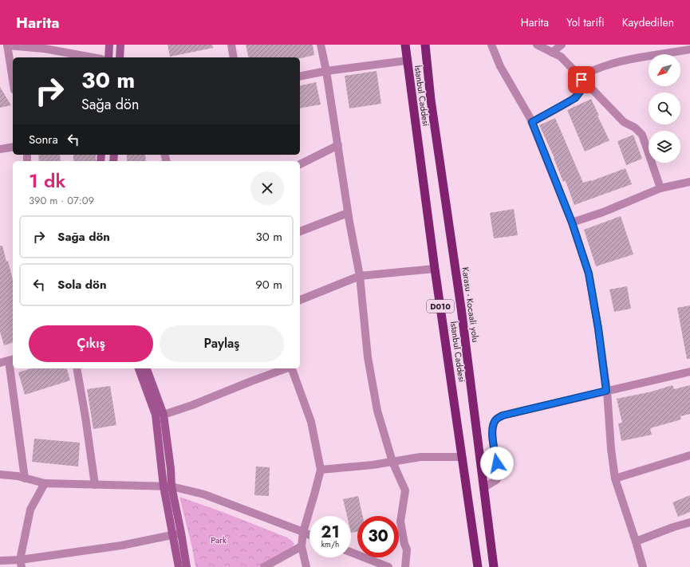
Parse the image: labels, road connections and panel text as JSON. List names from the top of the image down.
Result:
{
  "streets": {
    "highway": ["İstanbul Caddesi", "Karasu - Kocaali yolu", "D010"]
  },
  "parks": ["Park"],
  "north": "bottom left",
  "page": {
    "header": "Harita",
    "nav": ["Harita", "Yol tarifi", "Kaydedilen"],
    "turn": ["30 m", "Sağa dön"],
    "then": "Sonra",
    "heading": ["1 dk", "390 m · 07:09"],
    "list": [
      {
        "name": "Sağa dön",
        "value": "30 m"
      },
      {
        "name": "Sola dön",
        "value": "90 m"
      }
    ],
    "buttons": ["Çıkış", "Paylaş"],
    "speed": "21 km/h",
    "limit": "30"
  }
}
